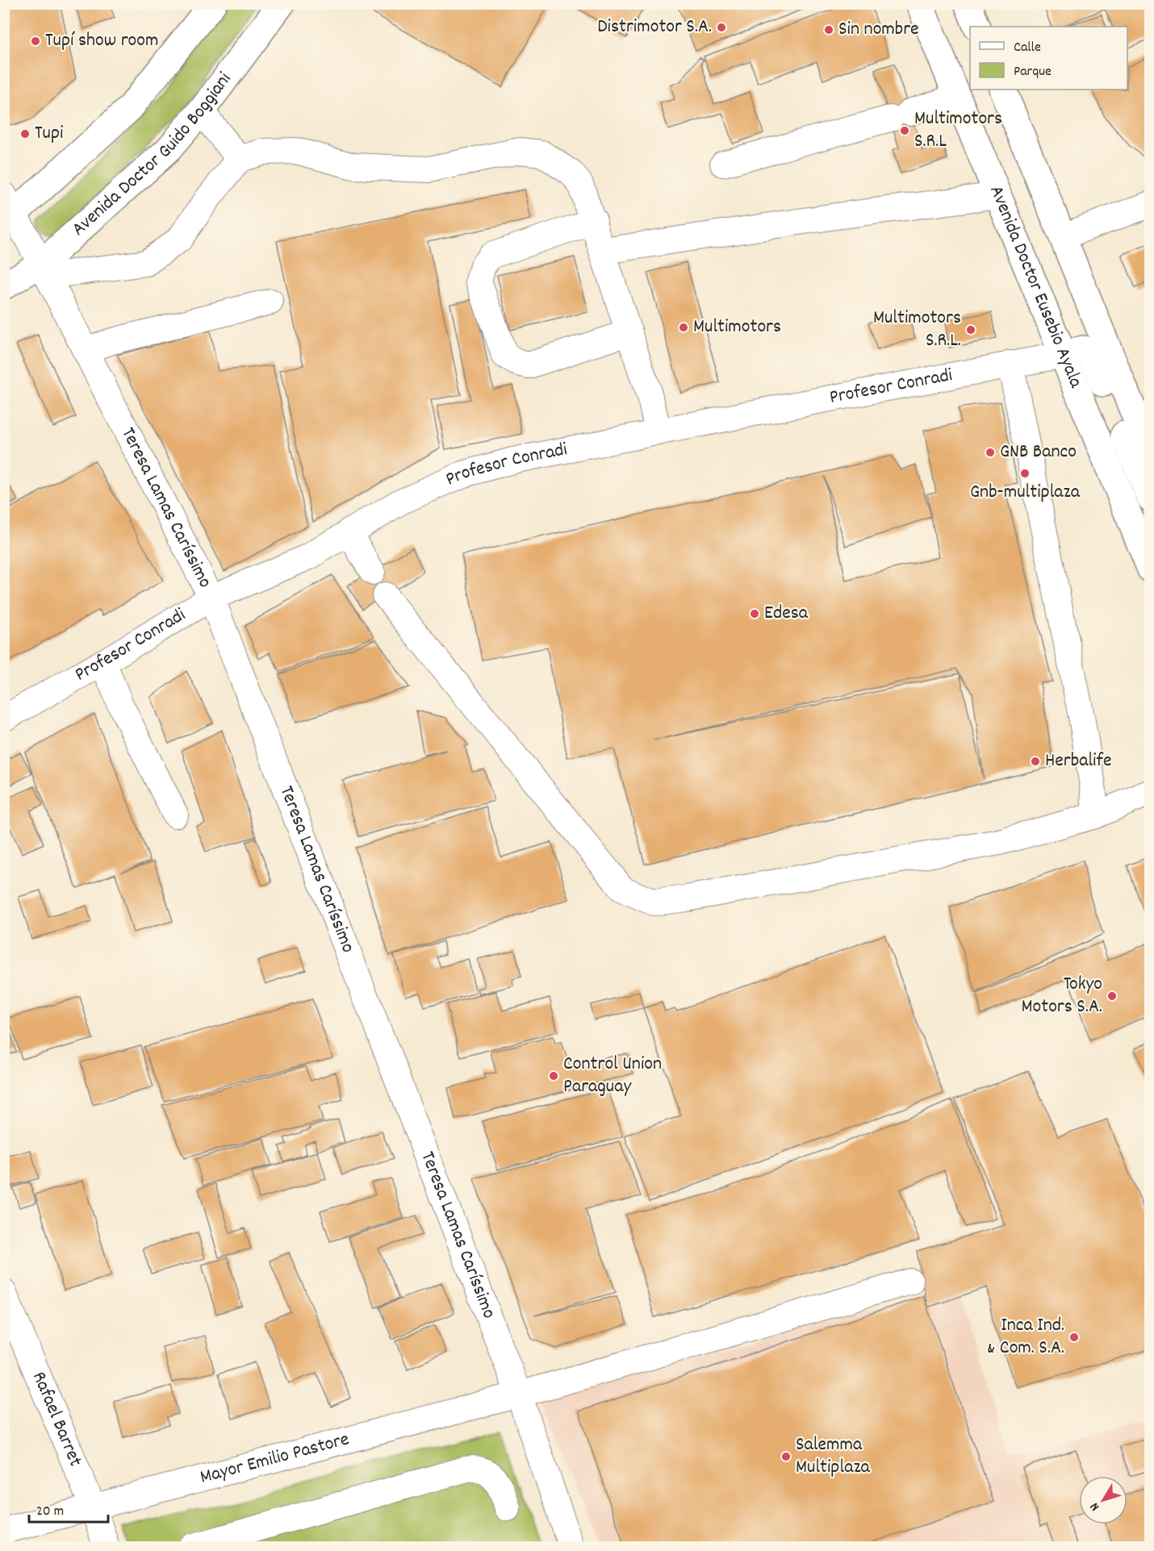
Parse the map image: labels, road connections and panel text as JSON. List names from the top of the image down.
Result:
{
  "streets": {
    "main road": ["Avenida Doctor Guido Boggiani", "Avenida Doctor Eusebio Ayala"],
    "street": [
      "Profesor Conradi",
      "Teresa Lamas Caríssimo",
      "Rafael Barret",
      "Mayor Emilio Pastore"
    ]
  },
  "crossings": [
    ["Avenida Doctor Guido Boggiani", "Teresa Lamas Caríssimo"],
    ["Avenida Doctor Eusebio Ayala", "Profesor Conradi"],
    ["Profesor Conradi", "Teresa Lamas Caríssimo"],
    ["Teresa Lamas Caríssimo", "Mayor Emilio Pastore"],
    ["Rafael Barret", "Mayor Emilio Pastore"]
  ],
  "places": [
    "Distrimotor S.A.",
    "Sin nombre",
    "Tupí show room",
    "Multimotors S.R.L",
    "Tupi",
    "Multimotors",
    "Multimotors S.R.L.",
    "GNB Banco",
    "Gnb-multiplaza",
    "Edesa",
    "Herbalife",
    "Tokyo Motors S.A.",
    "Control Union Paraguay",
    "Inca Ind. & Com. S.A.",
    "Salemma Multiplaza"
  ],
  "legend": ["Calle", "Parque"],
  "scale_bar": "20 m",
  "north": "bottom left"
}
